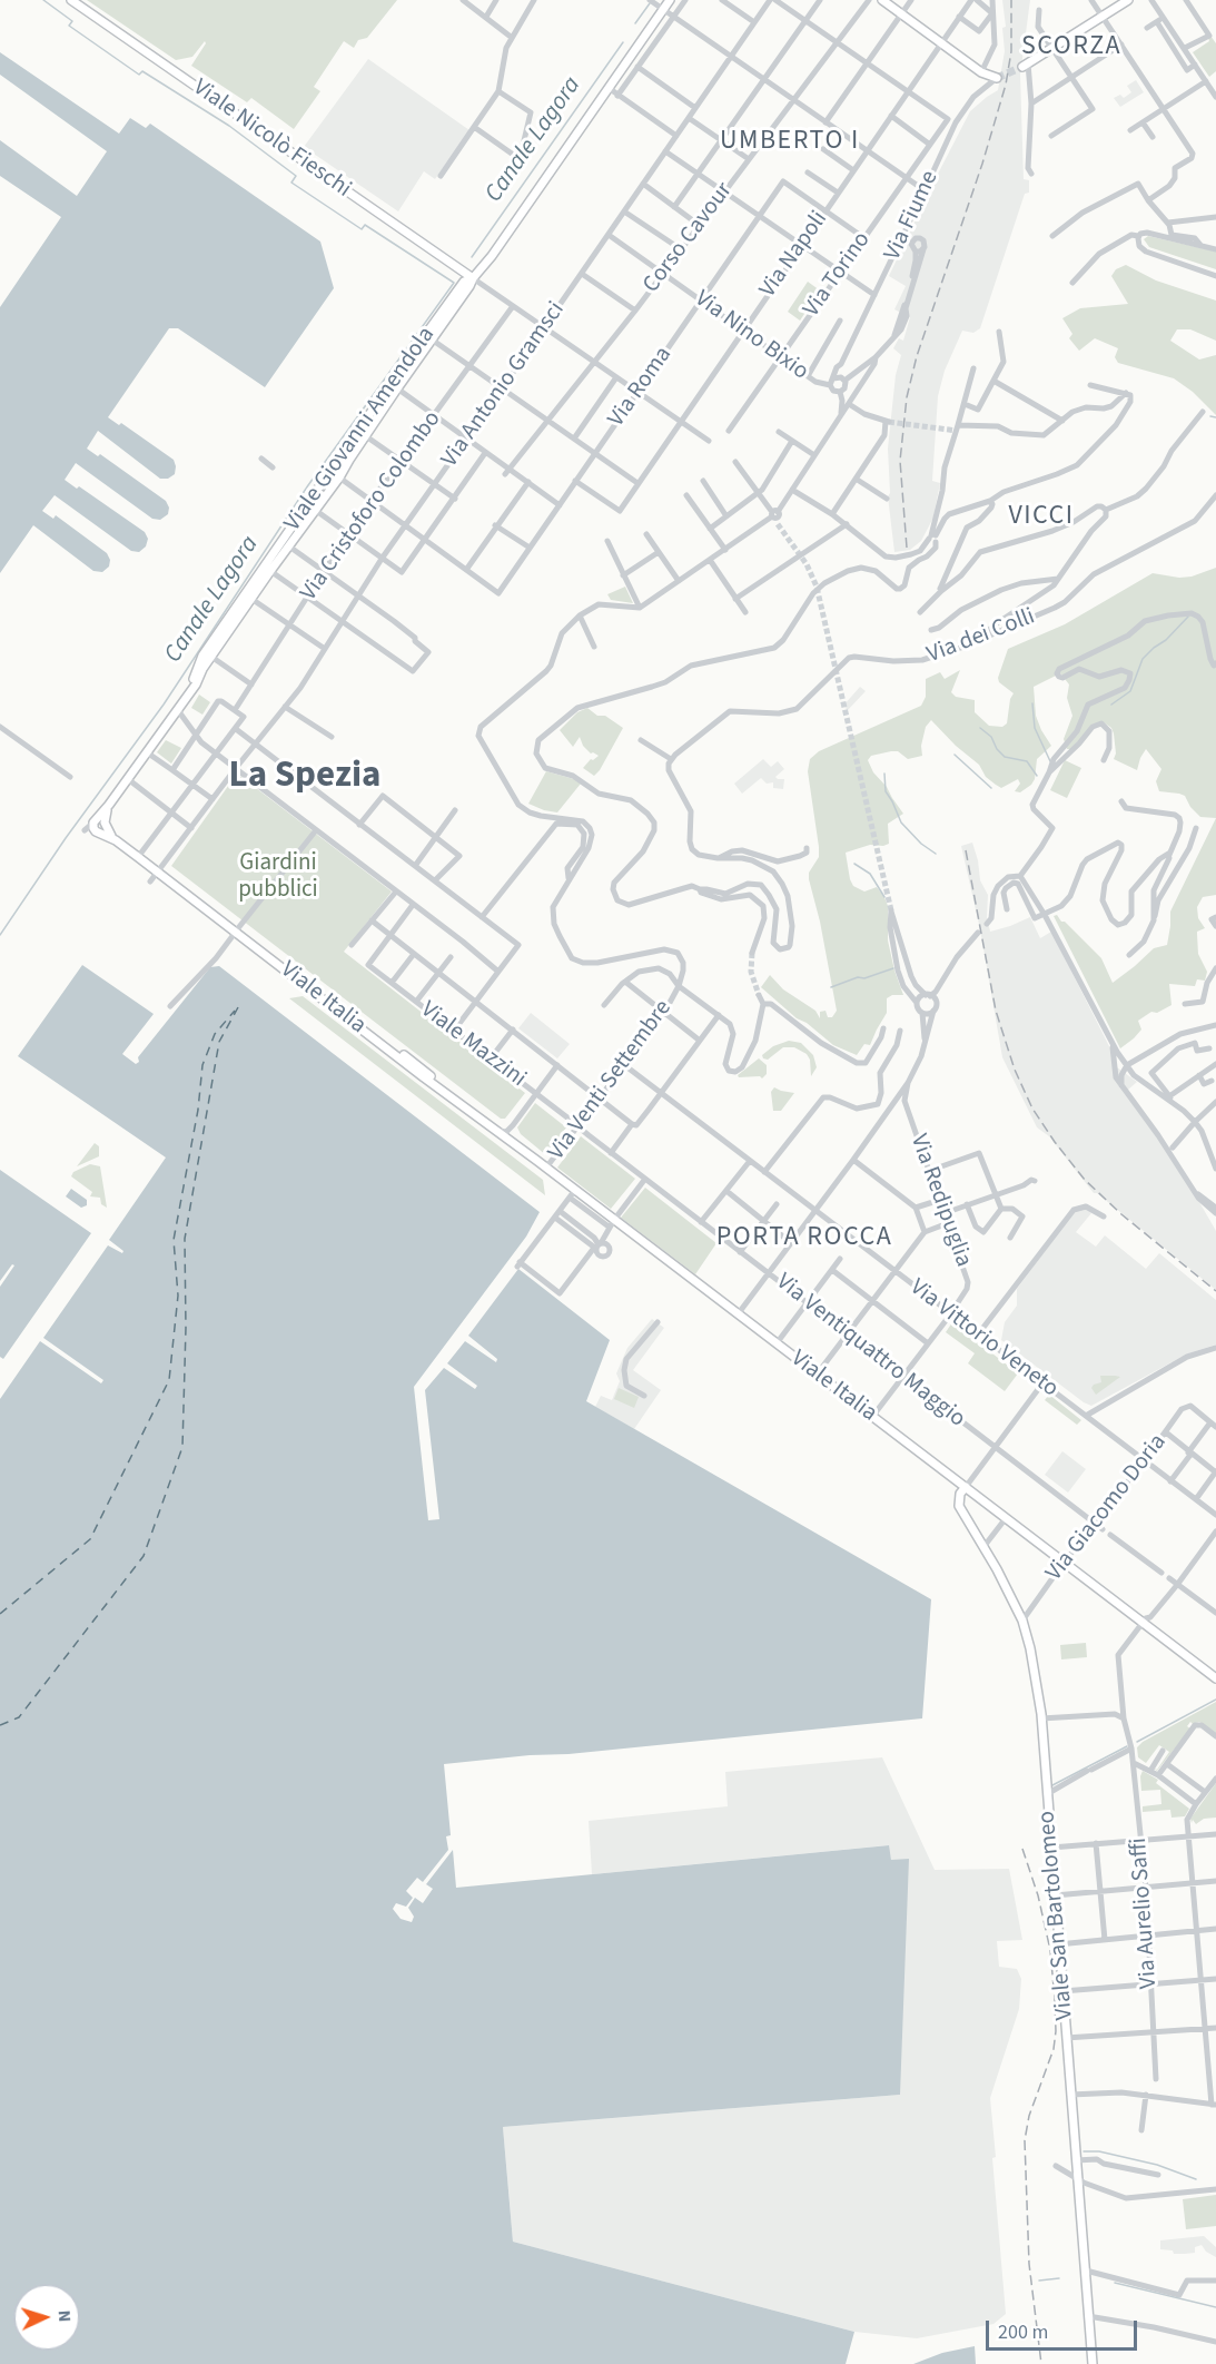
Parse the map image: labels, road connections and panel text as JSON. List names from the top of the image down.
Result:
{
  "streets": {
    "main road": [
      "Viale Nicolò Fieschi",
      "Viale Giovanni Amendola",
      "Viale Italia",
      "Viale San Bartolomeo"
    ],
    "street": [
      "Via Fiume",
      "Corso Cavour",
      "Via Napoli",
      "Via Torino",
      "Via Nino Bixio",
      "Via Antonio Gramsci",
      "Via Roma",
      "Via Cristoforo Colombo",
      "Via dei Colli",
      "Viale Mazzini",
      "Via Venti Settembre",
      "Via Redipuglia",
      "Via Vittorio Veneto",
      "Via Ventiquattro Maggio",
      "Via Giacomo Doria",
      "Via Aurelio Saffi"
    ]
  },
  "crossings": [
    ["Viale Nicolò Fieschi", "Viale Giovanni Amendola"],
    ["Via Fiume", "Via Nino Bixio"],
    ["Corso Cavour", "Via Nino Bixio"],
    ["Via Napoli", "Via Torino"],
    ["Via Napoli", "Via Nino Bixio"],
    ["Via Napoli", "Via Roma"],
    ["Via Torino", "Via Nino Bixio"],
    ["Via Nino Bixio", "Via Antonio Gramsci"],
    ["Via Nino Bixio", "Via Roma"],
    ["Via Antonio Gramsci", "Viale Italia"],
    ["Viale Giovanni Amendola", "Viale Italia"],
    ["Viale Italia", "Via Venti Settembre"],
    ["Viale Italia", "Via Giacomo Doria"],
    ["Viale Italia", "Viale San Bartolomeo"],
    ["Viale Mazzini", "Via Venti Settembre"],
    ["Viale Mazzini", "Via Ventiquattro Maggio"],
    ["Via Venti Settembre", "Via Vittorio Veneto"],
    ["Via Venti Settembre", "Via Ventiquattro Maggio"],
    ["Via Redipuglia", "Via Vittorio Veneto"],
    ["Via Vittorio Veneto", "Via Giacomo Doria"],
    ["Via Ventiquattro Maggio", "Via Giacomo Doria"],
    ["Via Giacomo Doria", "Viale San Bartolomeo"]
  ],
  "districts": [
    "SCORZA",
    "UMBERTO I",
    "VICCI",
    "La Spezia",
    "PORTA ROCCA"
  ],
  "water": ["Canale Lagora"],
  "parks": ["Giardini pubblici"],
  "scale_bar": "200 m",
  "north": "right"
}
